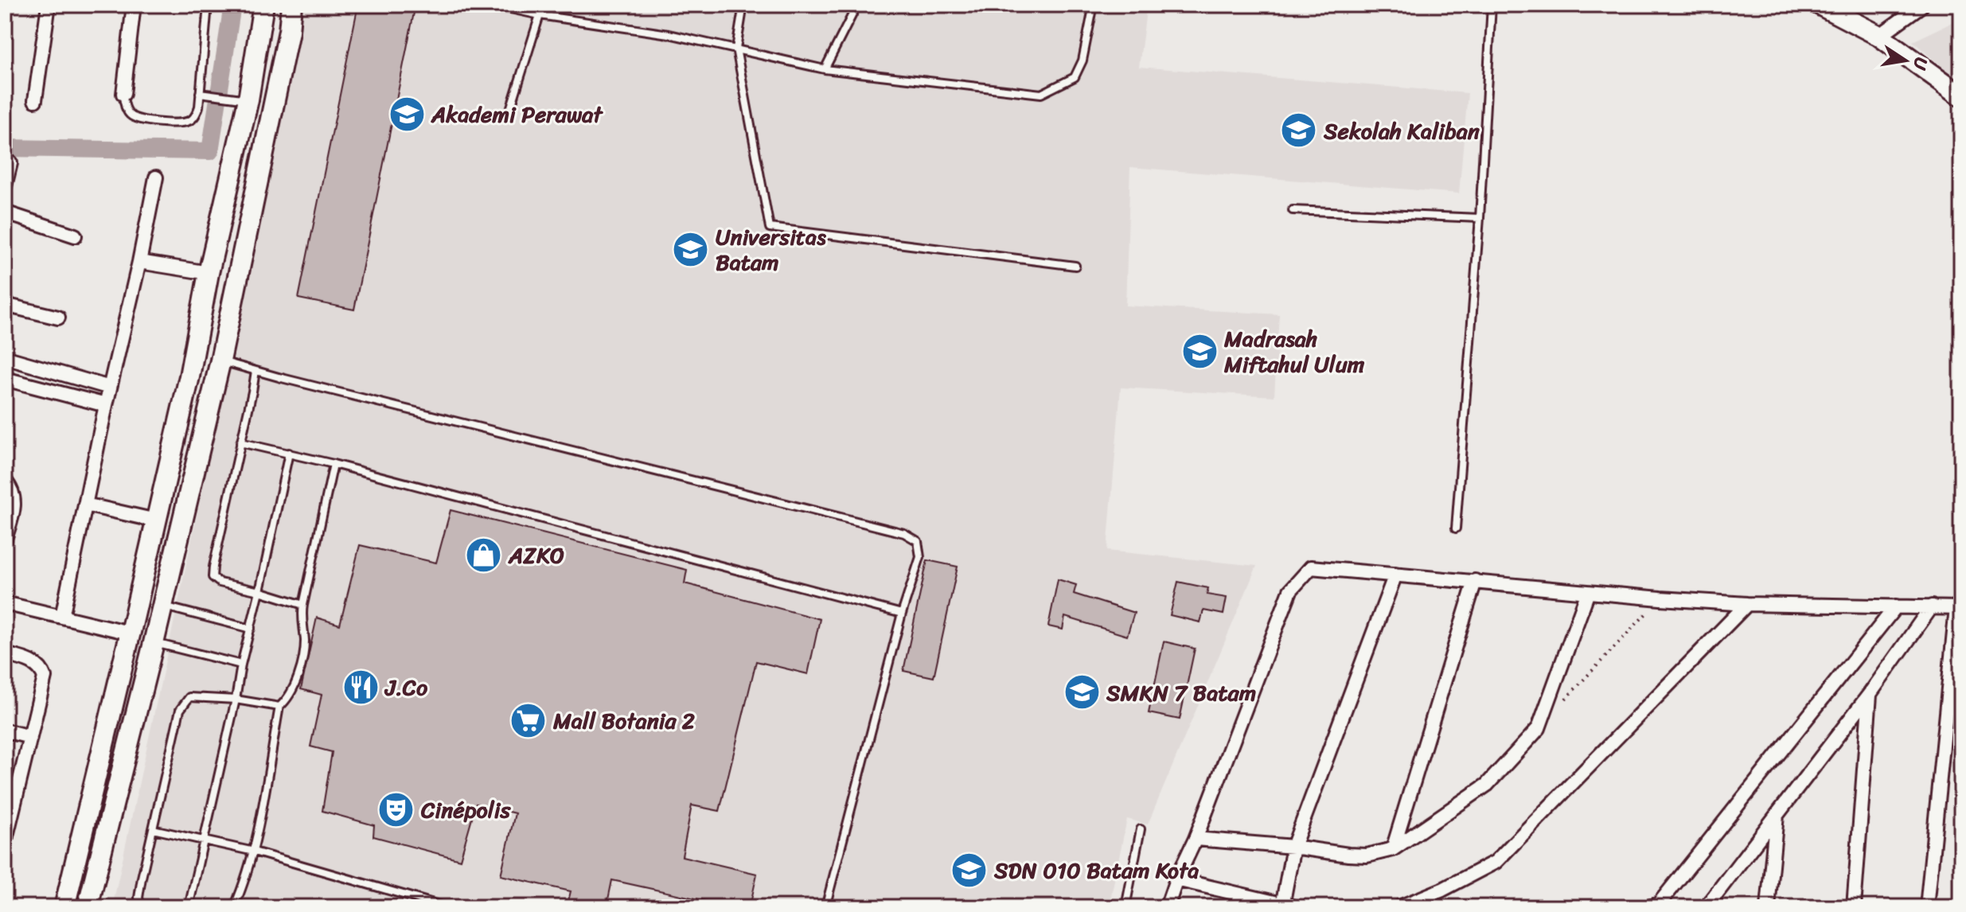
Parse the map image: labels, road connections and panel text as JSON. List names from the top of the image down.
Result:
{
  "places": {
    "school or university": [
      "Akademi Perawat",
      "Sekolah Kaliban",
      "Universitas Batam",
      "Madrasah Miftahul Ulum",
      "SMKN 7 Batam",
      "SDN 010 Batam Kota"
    ],
    "shop": ["AZKO"],
    "restaurant": ["J.Co"],
    "supermarket": ["Mall Botania 2"],
    "theatre": ["Cinépolis"]
  },
  "north": "right"
}
